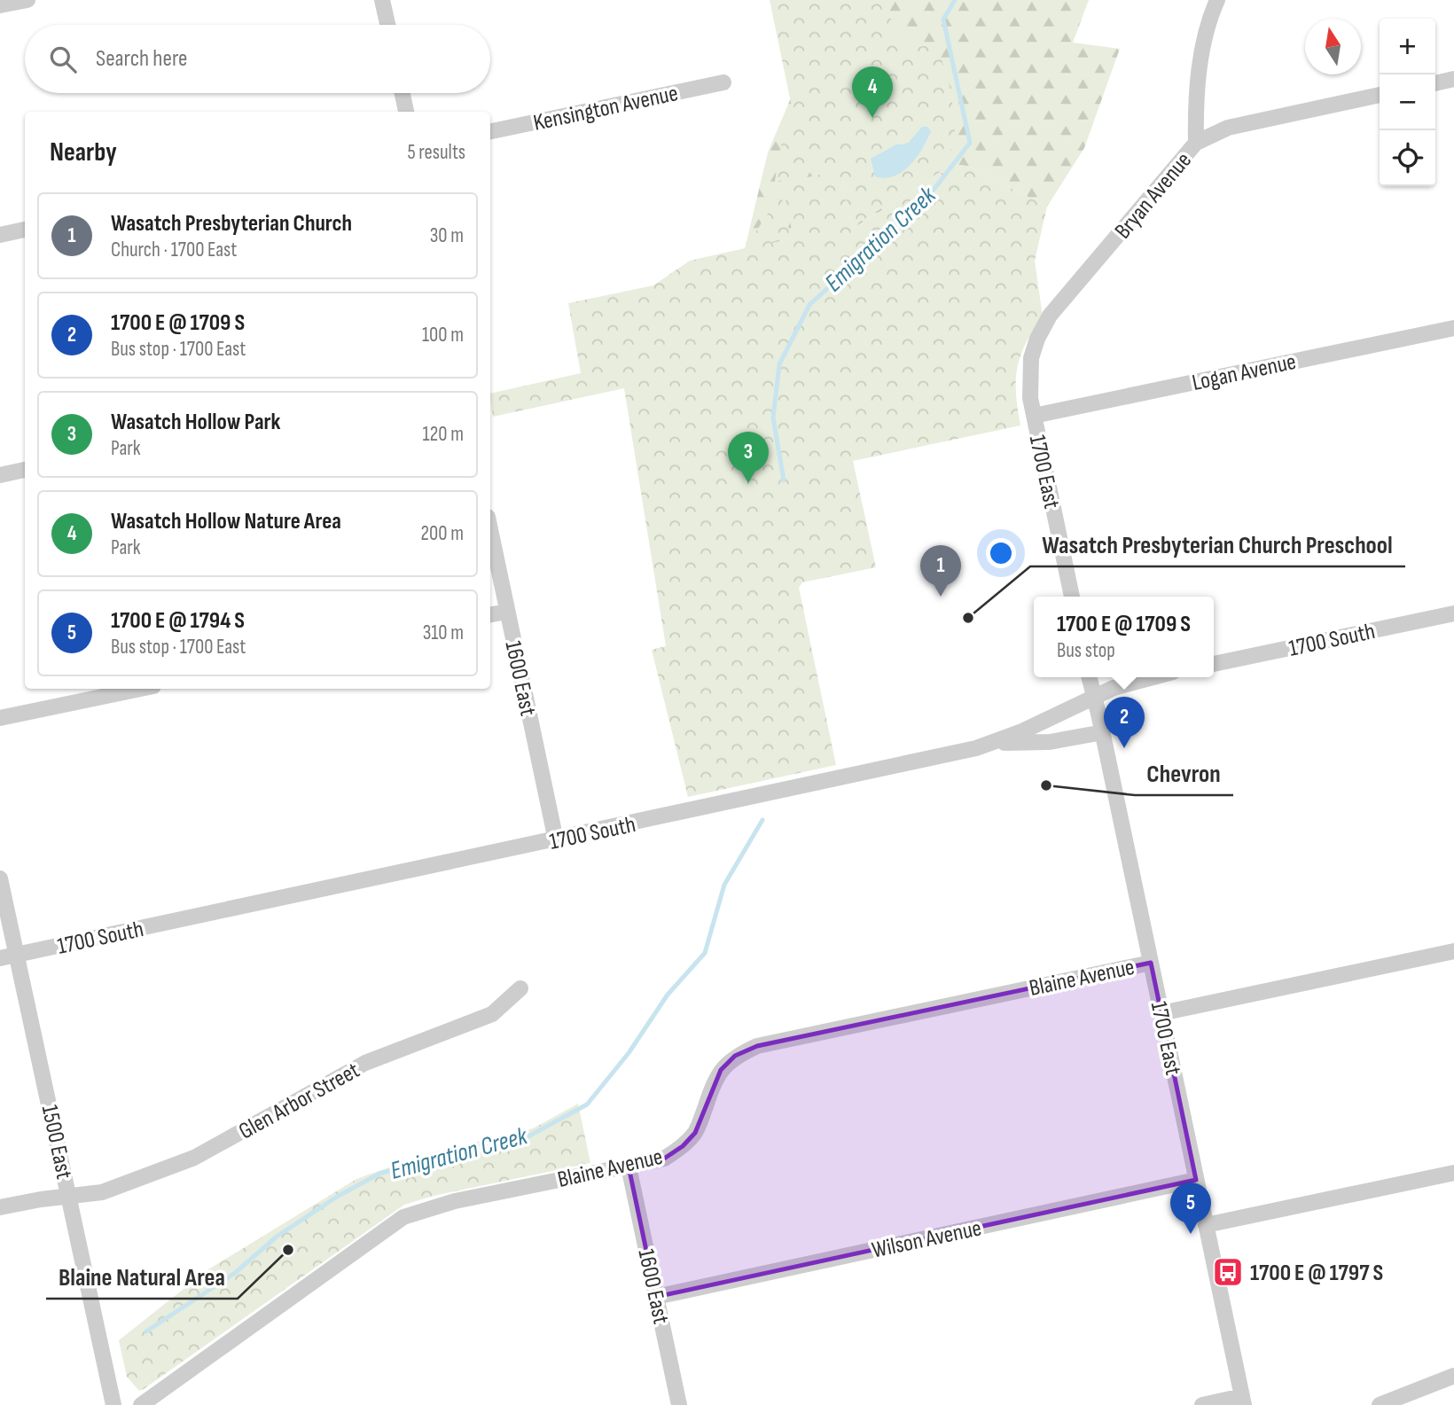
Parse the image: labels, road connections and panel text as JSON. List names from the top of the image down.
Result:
{
  "streets": {
    "street": [
      "Kensington Avenue",
      "Bryan Avenue",
      "Logan Avenue",
      "1700 East",
      "1700 South",
      "1600 East",
      "Blaine Avenue",
      "Glen Arbor Street",
      "1500 East",
      "Wilson Avenue"
    ]
  },
  "crossings": [
    ["Bryan Avenue", "Logan Avenue"],
    ["Bryan Avenue", "1700 East"],
    ["Logan Avenue", "1700 East"],
    ["1700 East", "1700 South"],
    ["1700 East", "Blaine Avenue"],
    ["1700 East", "Wilson Avenue"],
    ["1700 South", "1600 East"],
    ["1700 South", "1500 East"],
    ["1600 East", "Blaine Avenue"],
    ["1600 East", "Wilson Avenue"],
    ["Glen Arbor Street", "1500 East"]
  ],
  "water": ["Emigration Creek"],
  "places": {
    "other": ["Wasatch Presbyterian Church Preschool", "Chevron", "Blaine Natural Area"],
    "bus stop": ["1700 E @ 1797 S"]
  },
  "north": "top",
  "page": {
    "map_buttons": ["+", "−"],
    "search": "Search here",
    "pins": [
      "4",
      "3",
      "1",
      "2",
      "5"
    ],
    "heading": ["Nearby", "5 results"],
    "list": [
      {
        "mark": "1",
        "name": "Wasatch Presbyterian Church",
        "note": "Church · 1700 East",
        "value": "30 m"
      },
      {
        "mark": "2",
        "name": "1700 E @ 1709 S",
        "note": "Bus stop · 1700 East",
        "value": "100 m"
      },
      {
        "mark": "3",
        "name": "Wasatch Hollow Park",
        "note": "Park",
        "value": "120 m"
      },
      {
        "mark": "4",
        "name": "Wasatch Hollow Nature Area",
        "note": "Park",
        "value": "200 m"
      },
      {
        "mark": "5",
        "name": "1700 E @ 1794 S",
        "note": "Bus stop · 1700 East",
        "value": "310 m"
      }
    ],
    "popup": ["1700 E @ 1709 S", "Bus stop"]
  }
}
